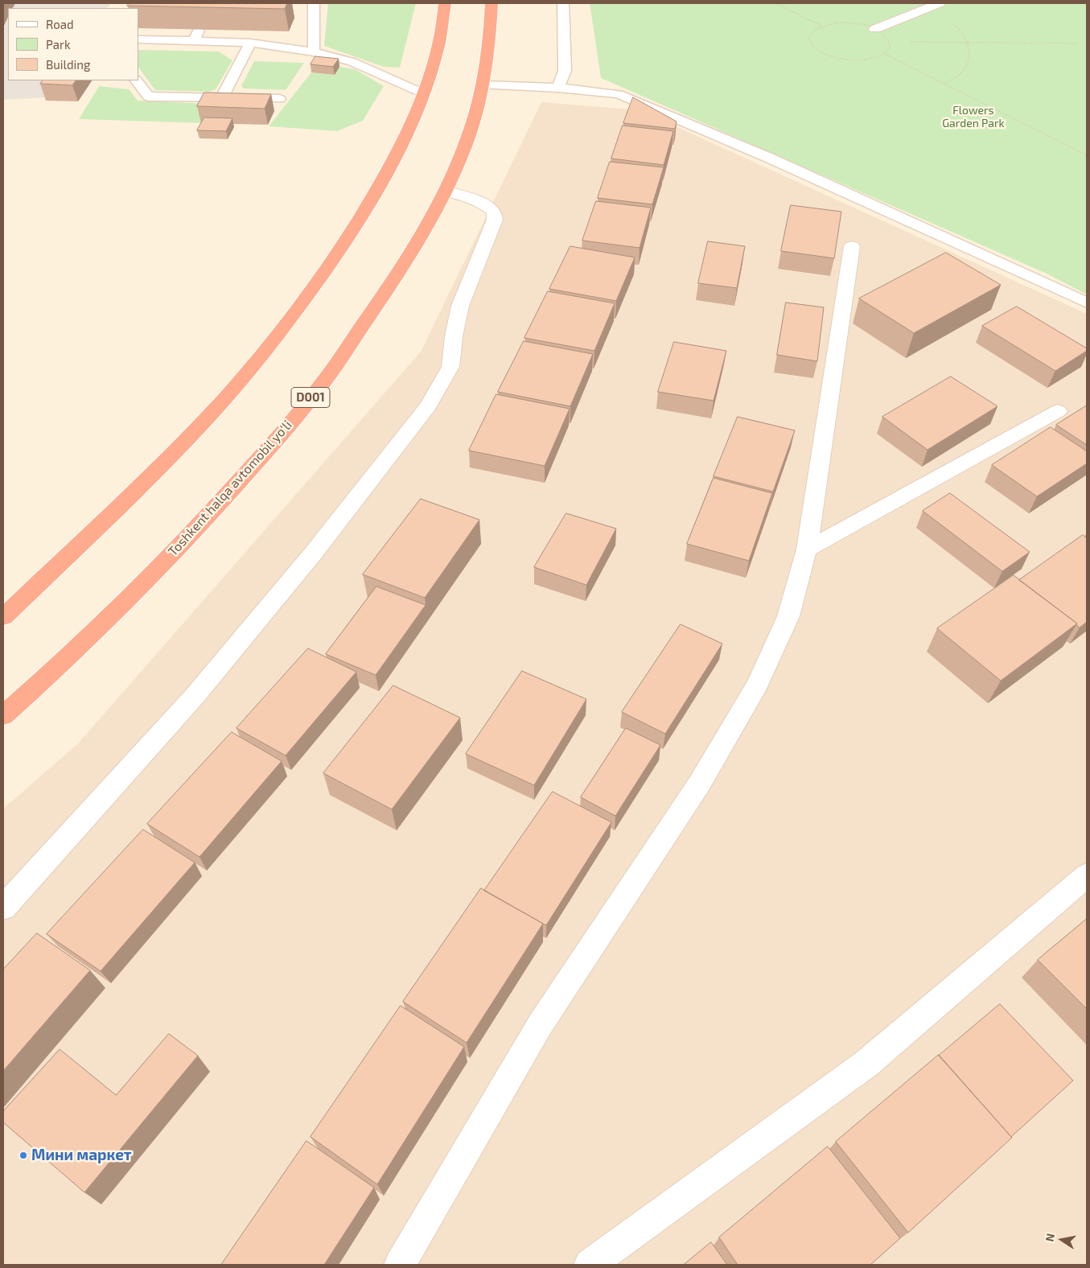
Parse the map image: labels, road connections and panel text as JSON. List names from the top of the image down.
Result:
{
  "streets": {
    "highway": ["D001", "Toshkent halqa avtomobil yo'li"]
  },
  "parks": ["Flowers Garden Park"],
  "places": ["Мини маркет"],
  "legend": ["Road", "Park", "Building"],
  "north": "left"
}
